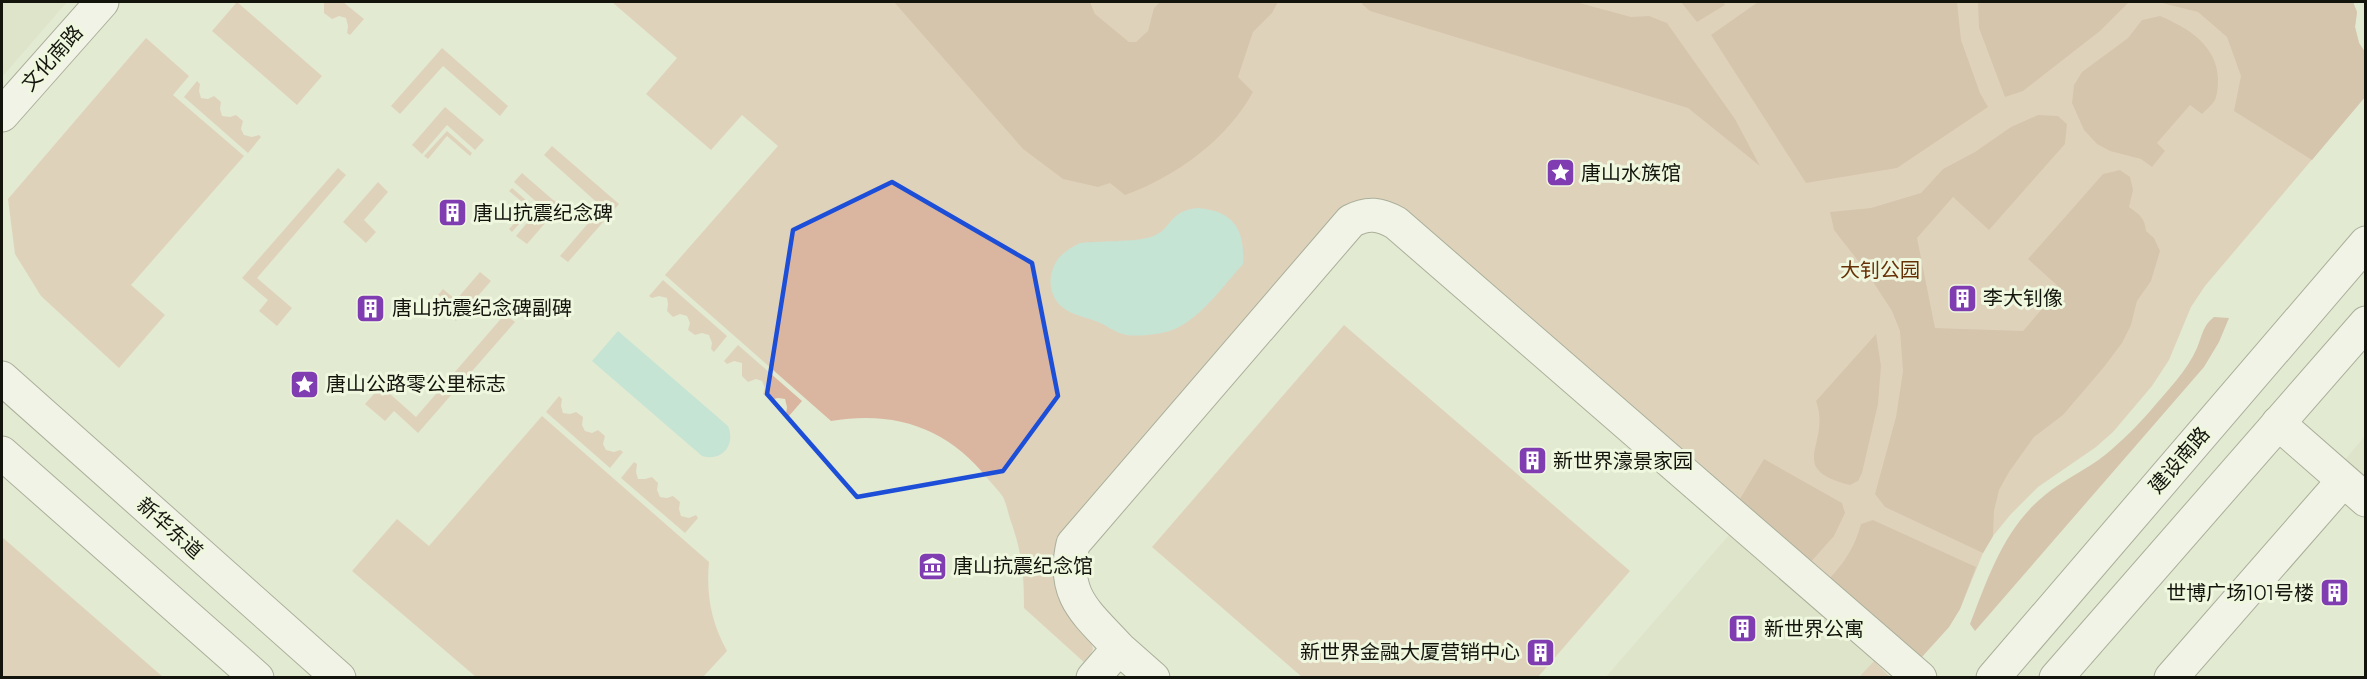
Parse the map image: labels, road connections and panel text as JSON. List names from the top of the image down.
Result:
{
  "streets": {
    "street": ["文化南路", "建设南路", "新华东道"]
  },
  "parks": ["大钊公园"],
  "places": {
    "place": ["唐山水族馆", "唐山公路零公里标志"],
    "building": [
      "唐山抗震纪念碑",
      "李大钊像",
      "唐山抗震纪念碑副碑",
      "新世界濠景家园",
      "世博广场101号楼",
      "新世界公寓",
      "新世界金融大厦营销中心"
    ],
    "museum": ["唐山抗震纪念馆"]
  }
}
